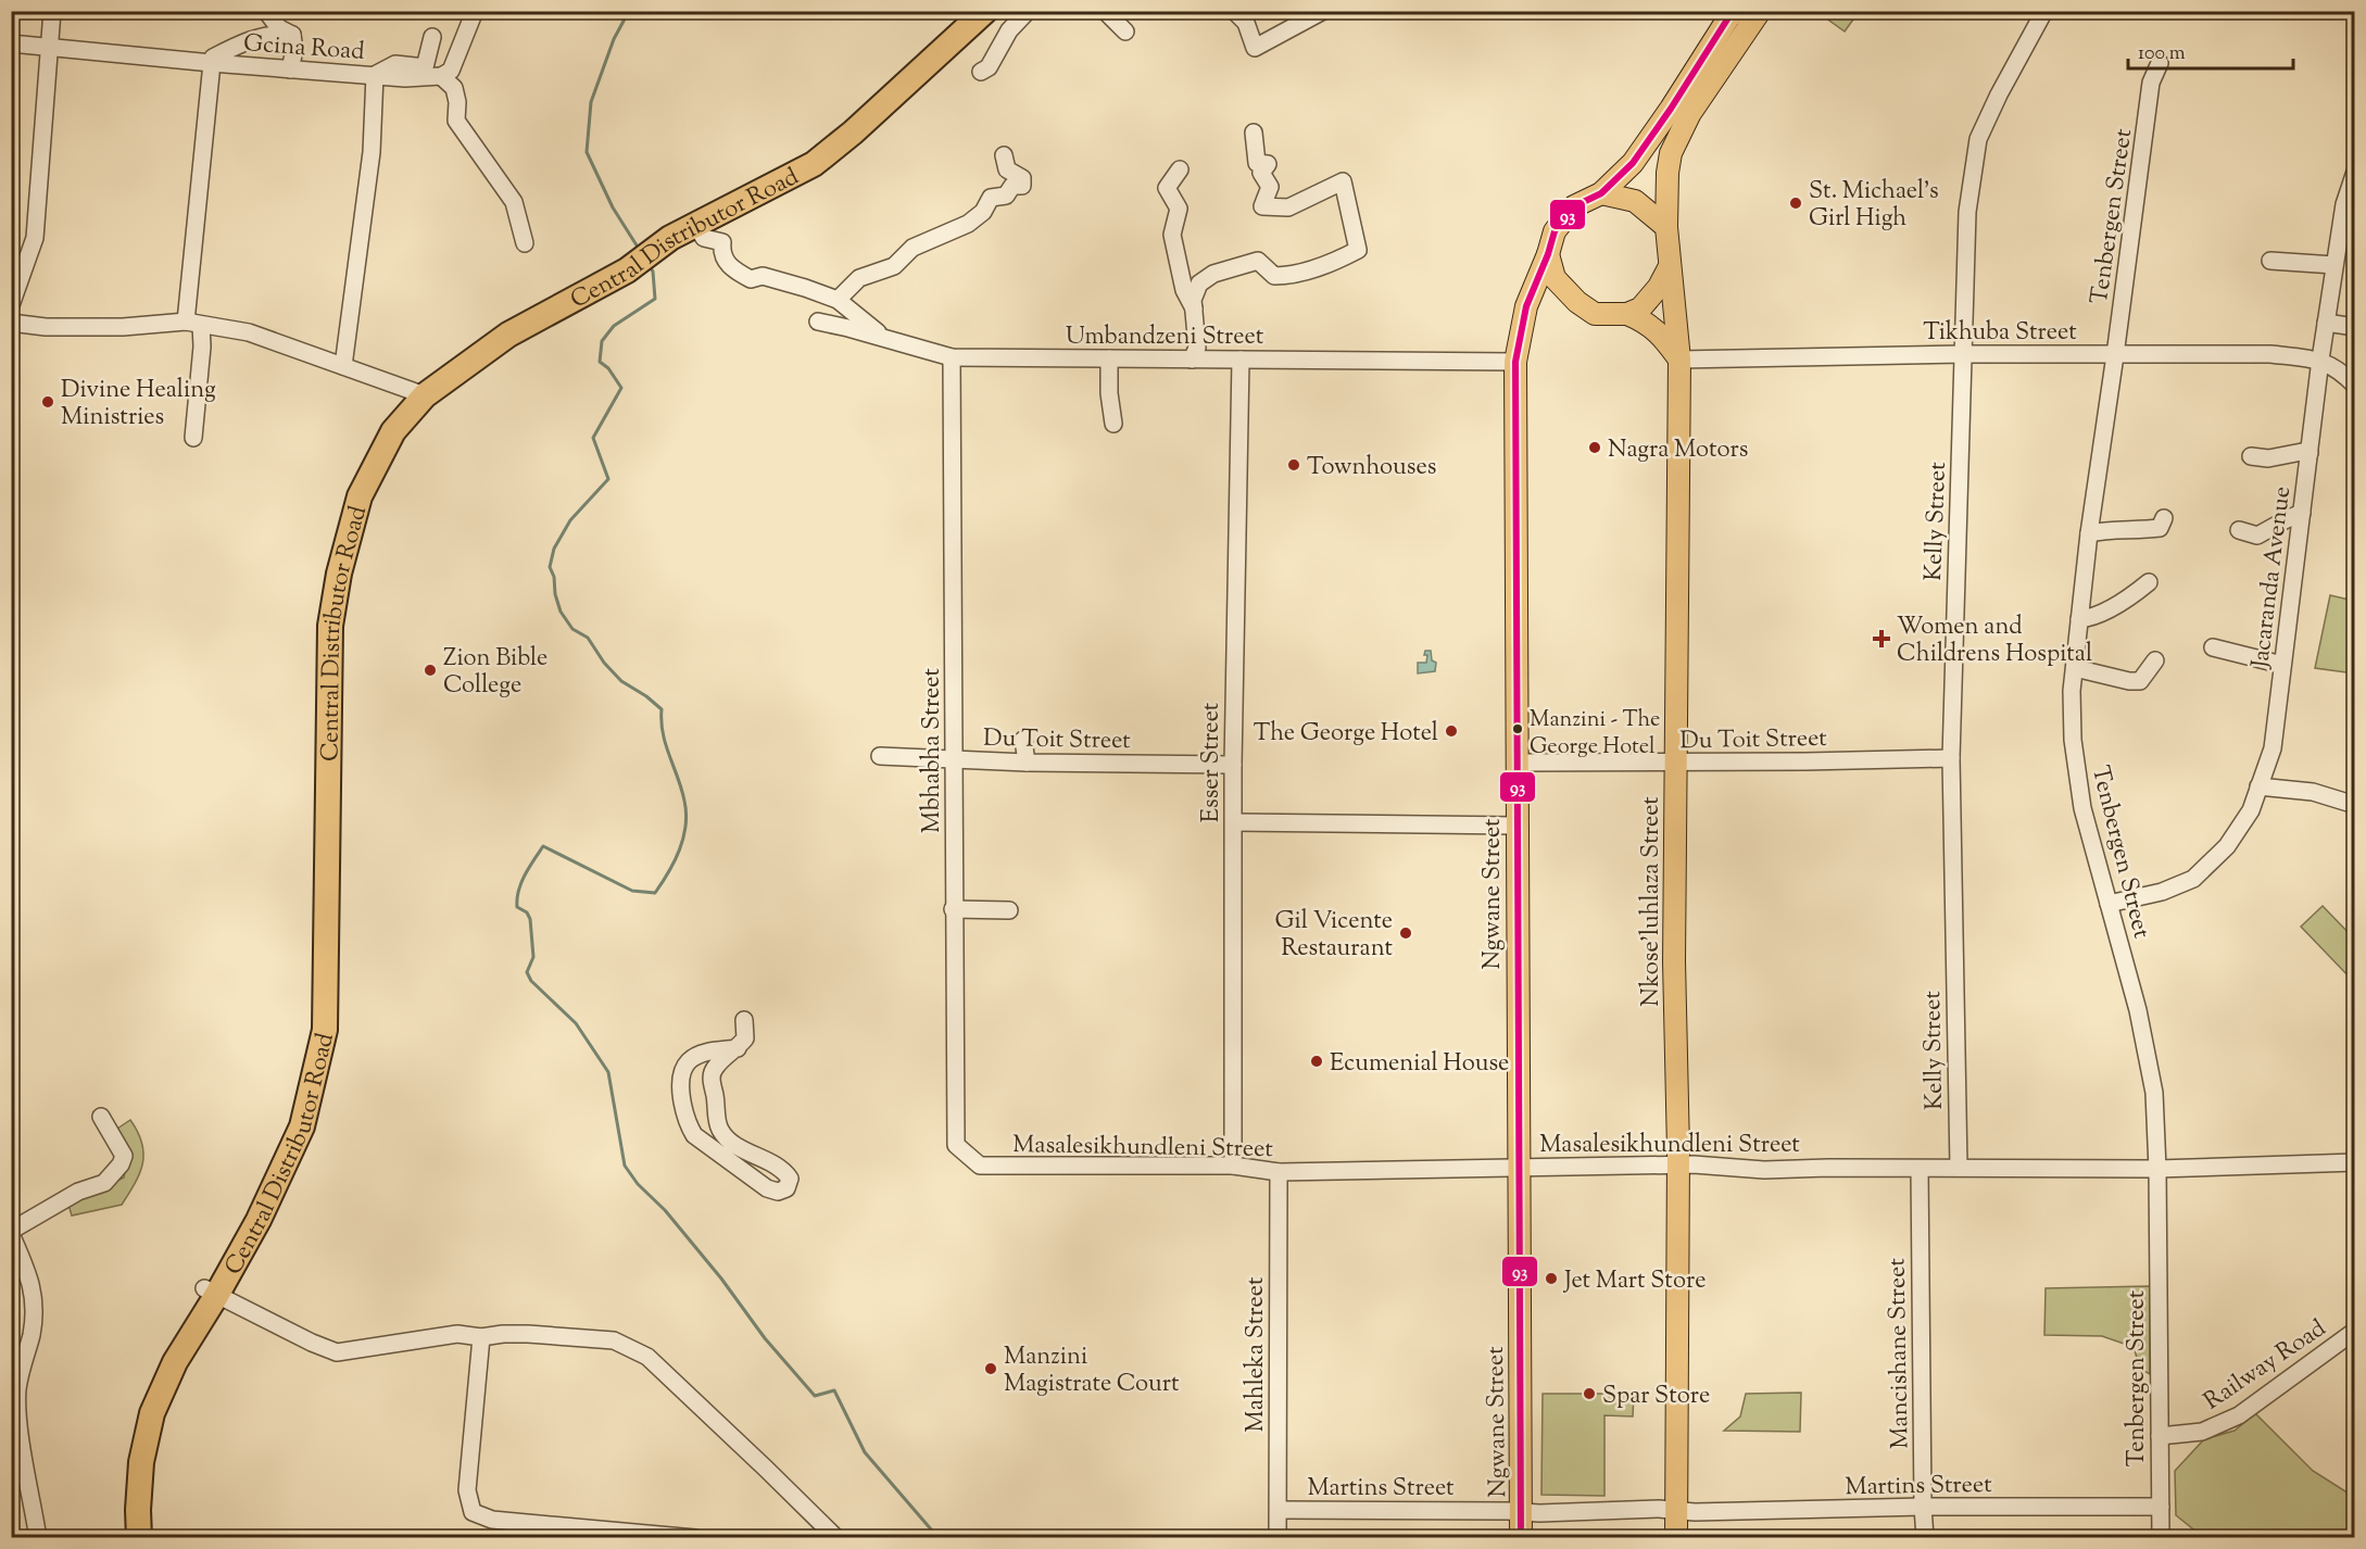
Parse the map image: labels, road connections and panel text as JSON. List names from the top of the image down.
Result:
{
  "streets": {
    "highway": ["Central Distributor Road"],
    "main road": ["Ngwane Street", "Nkose'luhlaza Street"],
    "street": [
      "Gcina Road",
      "Tenbergen Street",
      "Tikhuba Street",
      "Umbandzeni Street",
      "Kelly Street",
      "Jacaranda Avenue",
      "Du Toit Street",
      "Mbhabha Street",
      "Esser Street",
      "Masalesikhundleni Street",
      "Mancishane Street",
      "Mahleka Street",
      "Railway Road",
      "Martins Street"
    ]
  },
  "crossings": [
    ["Tenbergen Street", "Tikhuba Street"],
    ["Tenbergen Street", "Jacaranda Avenue"],
    ["Tenbergen Street", "Masalesikhundleni Street"],
    ["Tenbergen Street", "Railway Road"],
    ["Tenbergen Street", "Martins Street"],
    ["Tikhuba Street", "Kelly Street"],
    ["Tikhuba Street", "Jacaranda Avenue"],
    ["Tikhuba Street", "Nkose'luhlaza Street"],
    ["Umbandzeni Street", "Mbhabha Street"],
    ["Umbandzeni Street", "Esser Street"],
    ["Umbandzeni Street", "Ngwane Street"],
    ["Kelly Street", "Du Toit Street"],
    ["Kelly Street", "Masalesikhundleni Street"],
    ["Du Toit Street", "Mbhabha Street"],
    ["Du Toit Street", "Esser Street"],
    ["Du Toit Street", "Ngwane Street"],
    ["Du Toit Street", "Nkose'luhlaza Street"],
    ["Mbhabha Street", "Masalesikhundleni Street"],
    ["Esser Street", "Masalesikhundleni Street"],
    ["Ngwane Street", "Nkose'luhlaza Street"],
    ["Ngwane Street", "Masalesikhundleni Street"],
    ["Ngwane Street", "Martins Street"],
    ["Nkose'luhlaza Street", "Masalesikhundleni Street"],
    ["Nkose'luhlaza Street", "Martins Street"],
    ["Masalesikhundleni Street", "Mancishane Street"],
    ["Masalesikhundleni Street", "Mahleka Street"],
    ["Mancishane Street", "Martins Street"],
    ["Mahleka Street", "Martins Street"]
  ],
  "places": {
    "other": [
      "St. Michael's Girl High",
      "Divine Healing Ministries",
      "Nagra Motors",
      "Townhouses",
      "Zion Bible College",
      "Manzini - The George Hotel",
      "The George Hotel",
      "Gil Vicente Restaurant",
      "Ecumenial House",
      "Jet Mart Store",
      "Manzini Magistrate Court",
      "Spar Store"
    ],
    "health": ["Women and Childrens Hospital"]
  },
  "lines": ["transit line 93"],
  "scale_bar": "100 m"
}
